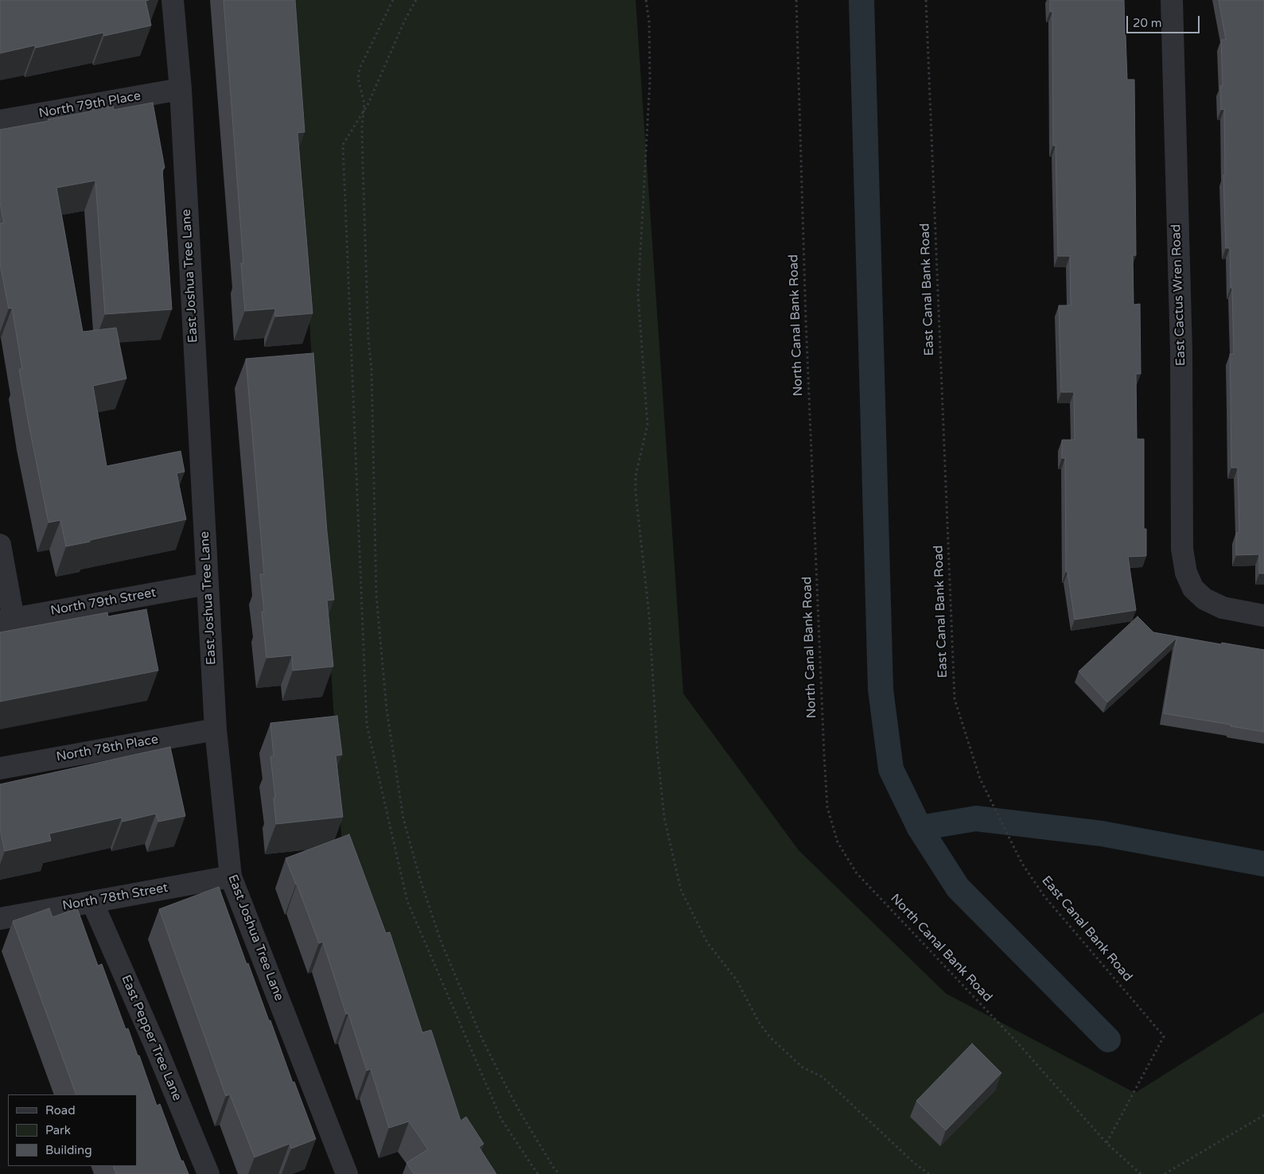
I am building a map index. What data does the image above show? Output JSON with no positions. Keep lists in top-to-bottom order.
{
  "streets": {
    "street": [
      "North 79th Place",
      "East Joshua Tree Lane",
      "East Cactus Wren Road",
      "North 79th Street",
      "North 78th Place",
      "North 78th Street",
      "East Pepper Tree Lane"
    ],
    "path": ["East Canal Bank Road", "North Canal Bank Road"]
  },
  "crossings": [
    ["North 79th Place", "East Joshua Tree Lane"],
    ["East Joshua Tree Lane", "North 79th Street"],
    ["East Joshua Tree Lane", "North 78th Place"],
    ["East Joshua Tree Lane", "North 78th Street"],
    ["East Canal Bank Road", "North Canal Bank Road"],
    ["North 78th Street", "East Pepper Tree Lane"]
  ],
  "legend": ["Road", "Park", "Building"],
  "scale_bar": "20 m"
}
